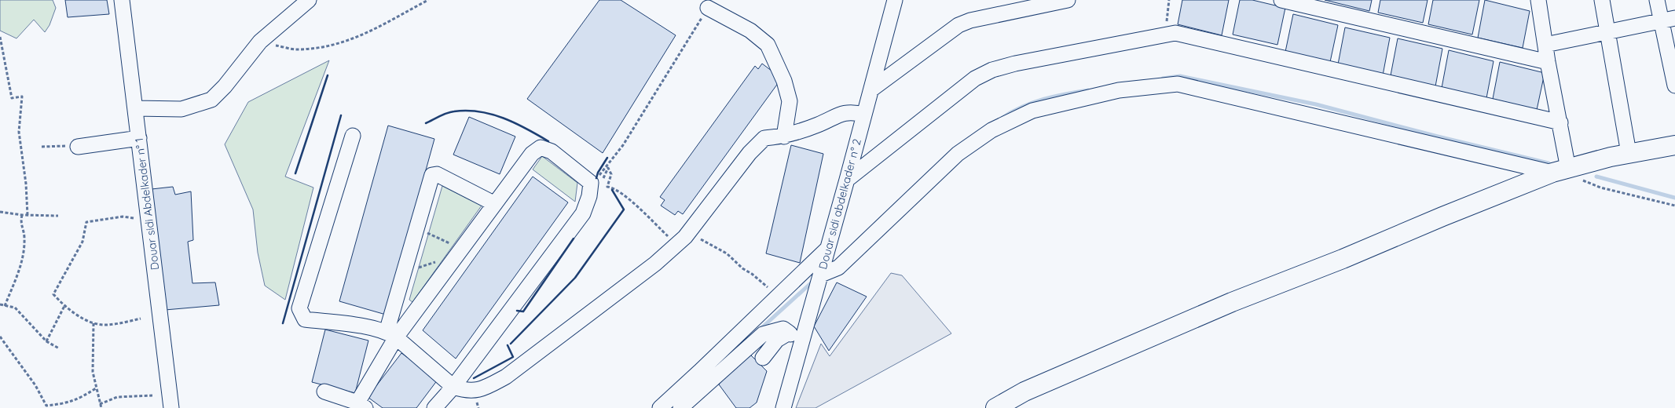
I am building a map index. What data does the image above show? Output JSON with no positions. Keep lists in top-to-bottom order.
{
  "streets": {
    "street": ["Douar sidi Abdelkader n° 1", "Douar sidi abdelkader n° 2"]
  }
}
